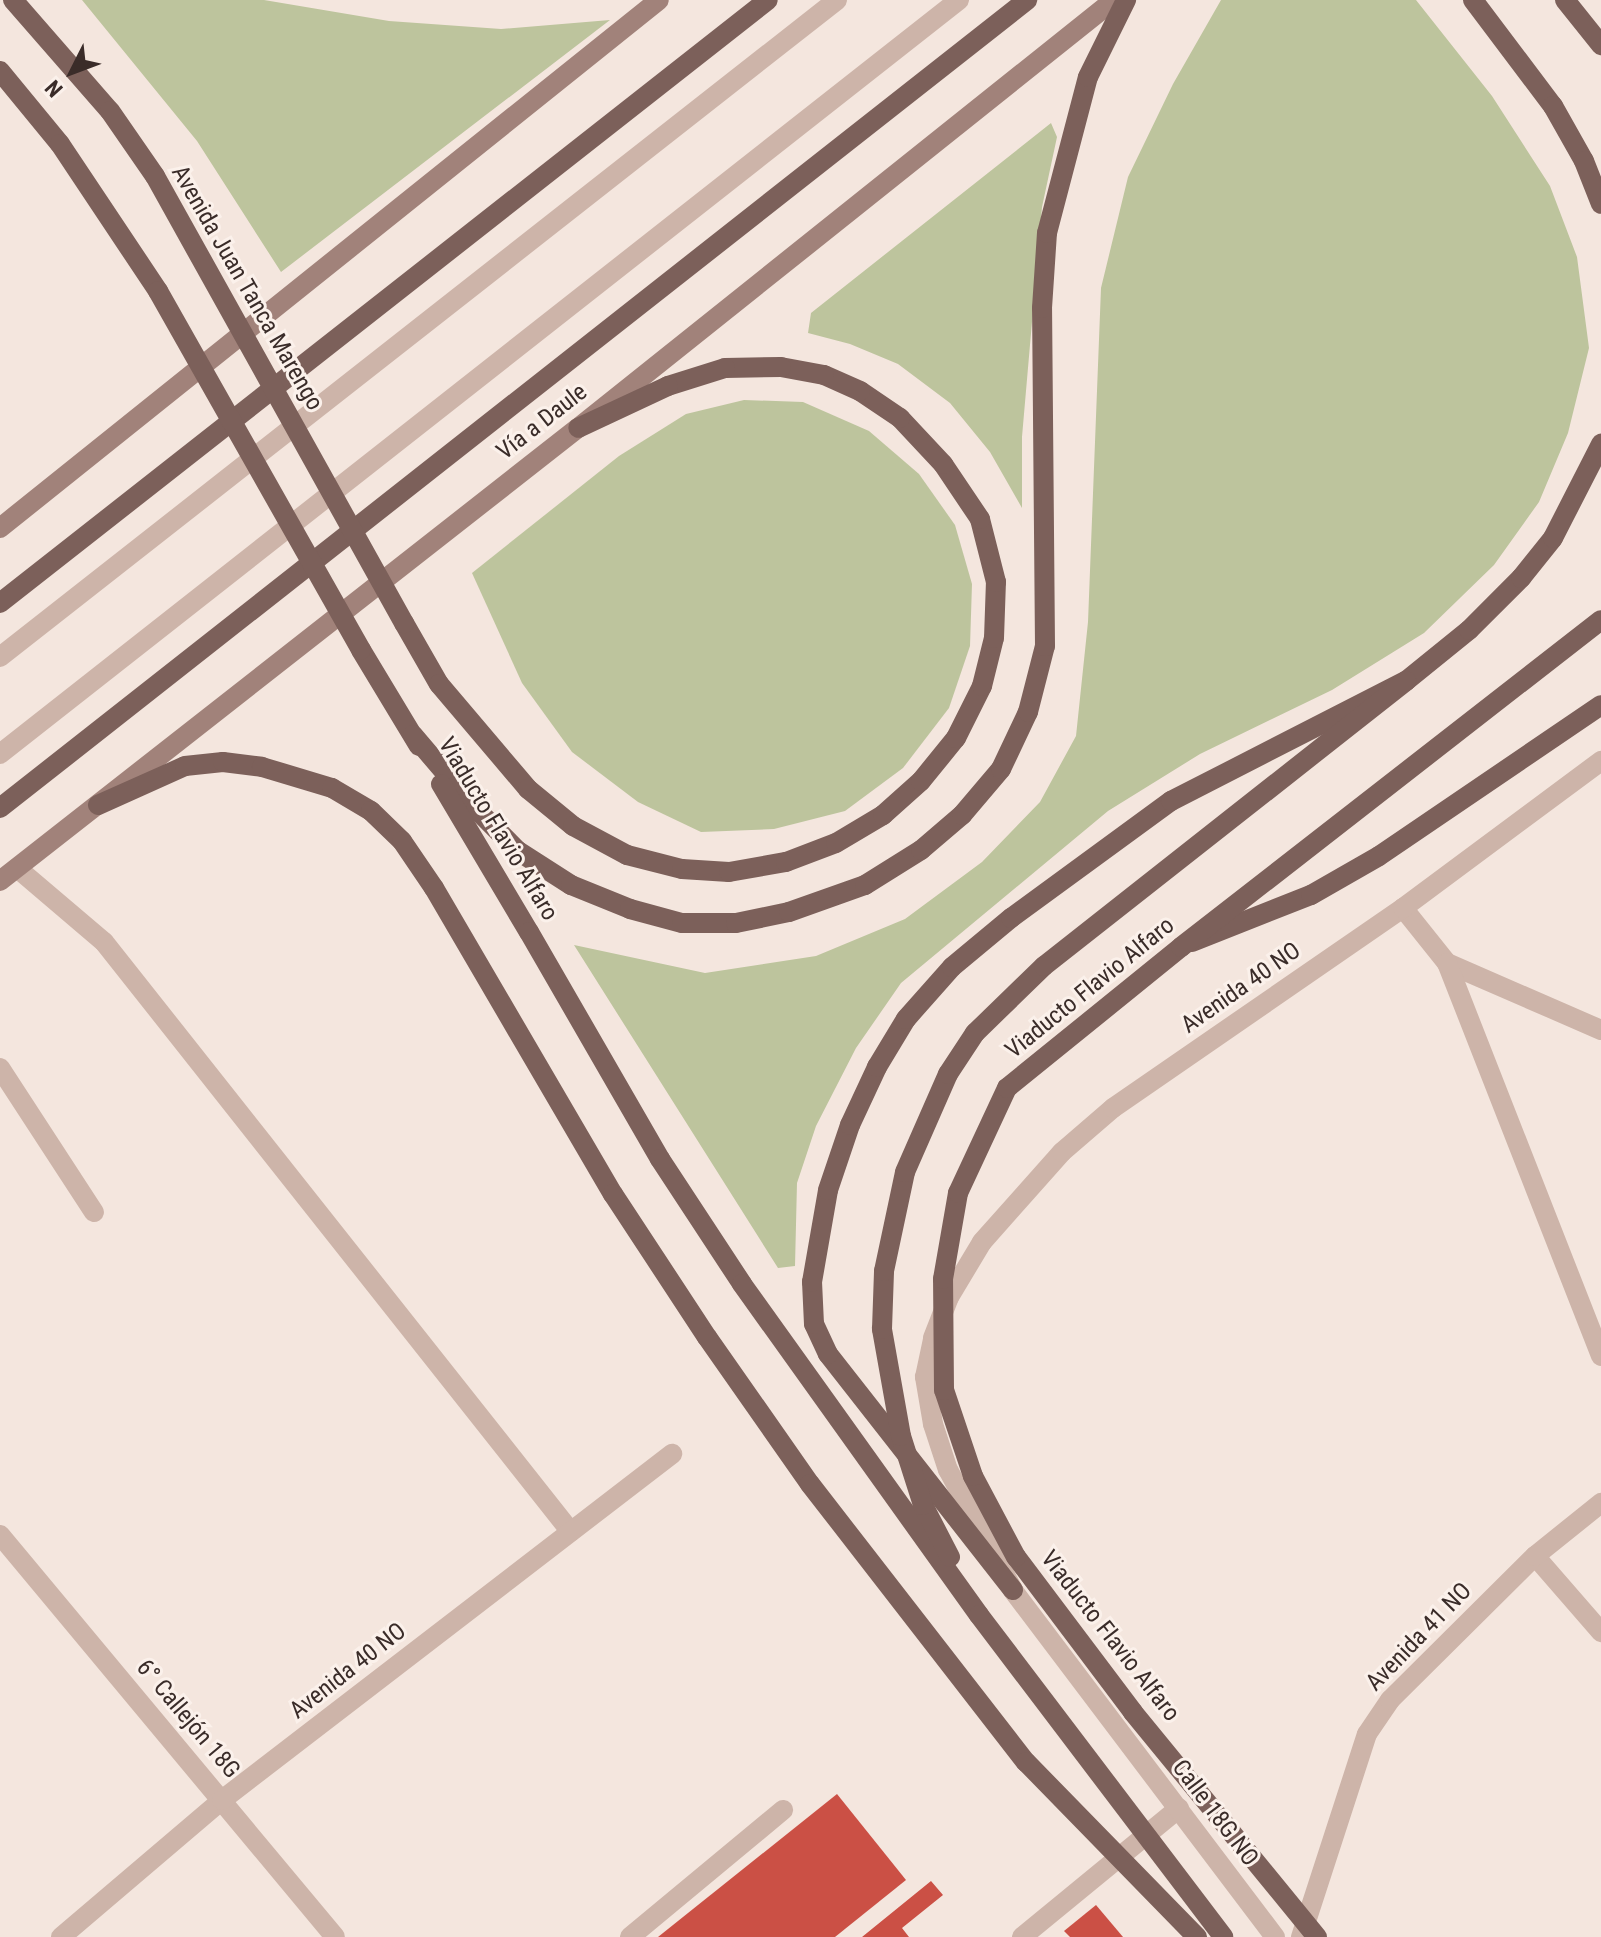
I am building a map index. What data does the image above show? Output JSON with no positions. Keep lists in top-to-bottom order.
{
  "streets": {
    "main road": ["Avenida Juan Tanca Marengo", "Vía a Daule", "Viaducto Flavio Alfaro"],
    "street": [
      "Avenida 40 NO",
      "Avenida 41 NO",
      "6° Callejón 18G",
      "Calle 18G NO"
    ]
  },
  "crossings": [
    ["Avenida Juan Tanca Marengo", "Vía a Daule"],
    ["Avenida 40 NO", "6° Callejón 18G"],
    ["Avenida 40 NO", "Calle 18G NO"]
  ],
  "north": "bottom left"
}
